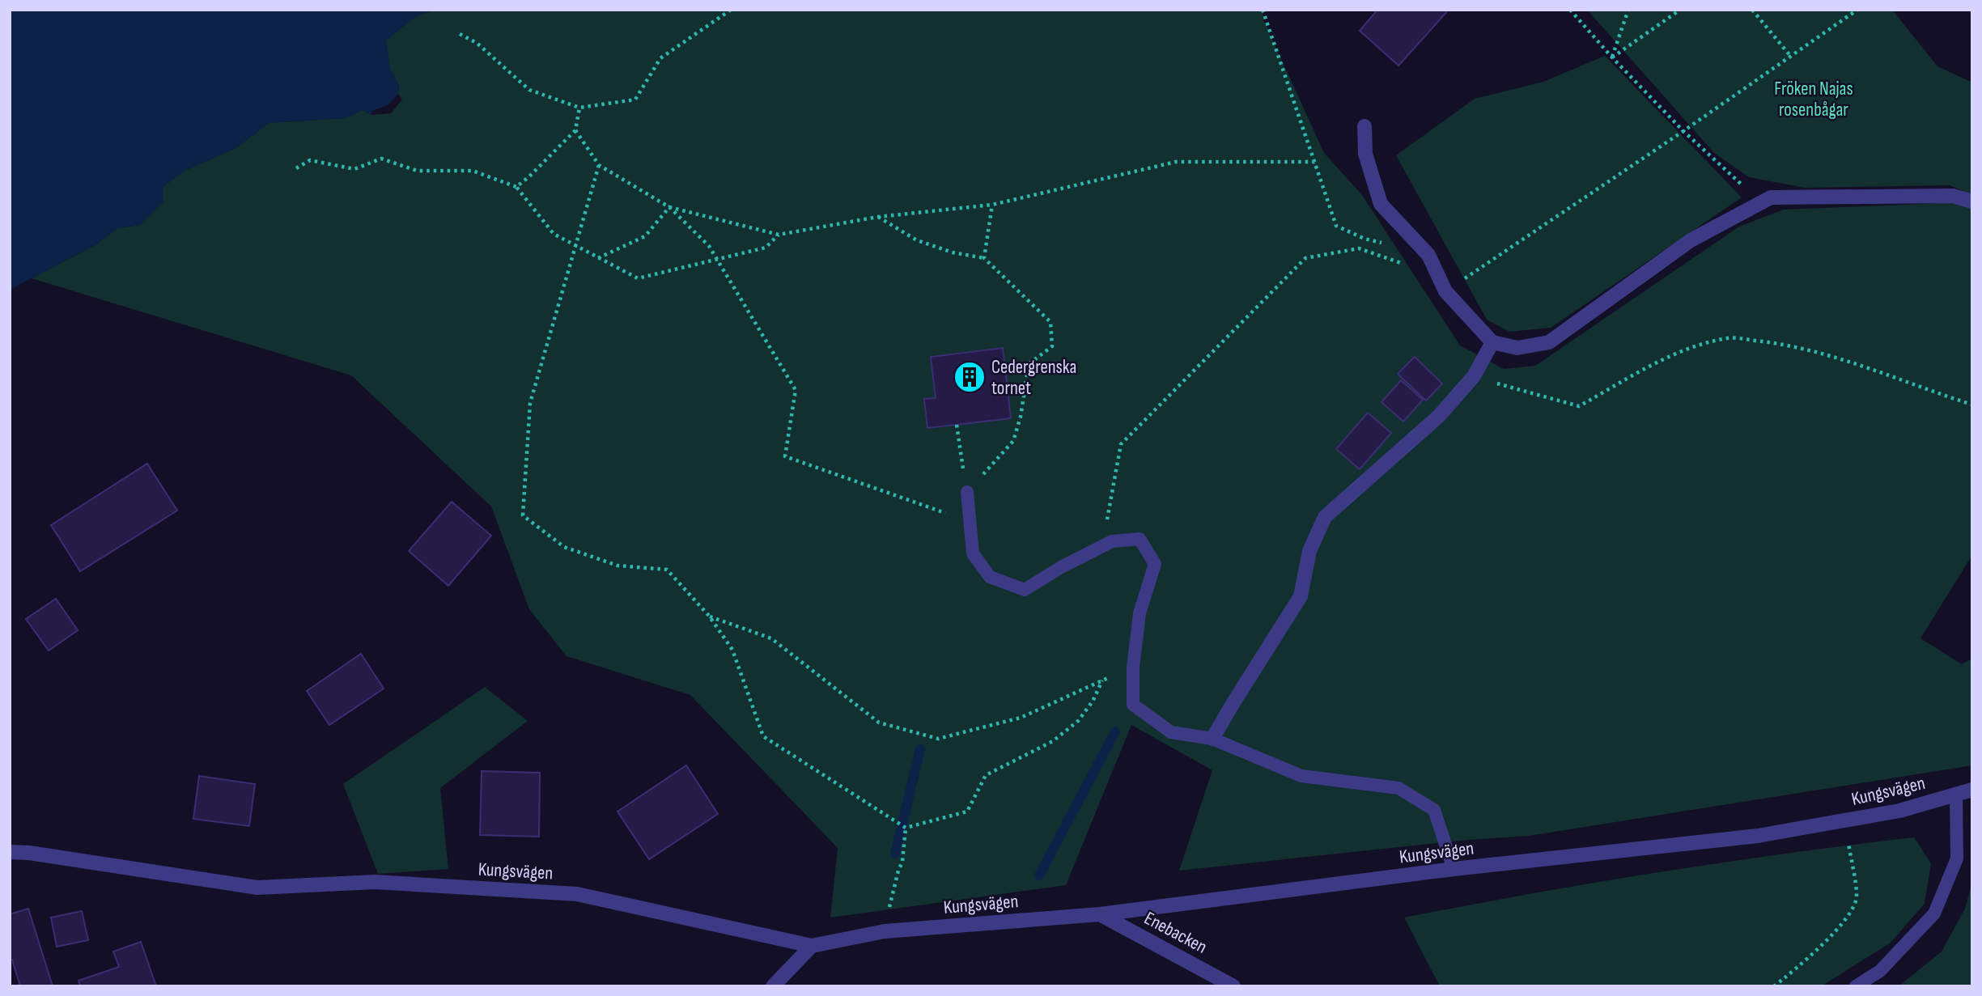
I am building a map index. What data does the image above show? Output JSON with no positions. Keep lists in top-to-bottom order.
{
  "streets": {
    "street": ["Kungsvägen", "Enebacken"]
  },
  "crossings": [
    ["Kungsvägen", "Enebacken"]
  ],
  "parks": ["Fröken Najas rosenbågar"],
  "places": {
    "building": ["Cedergrenska tornet"]
  }
}
